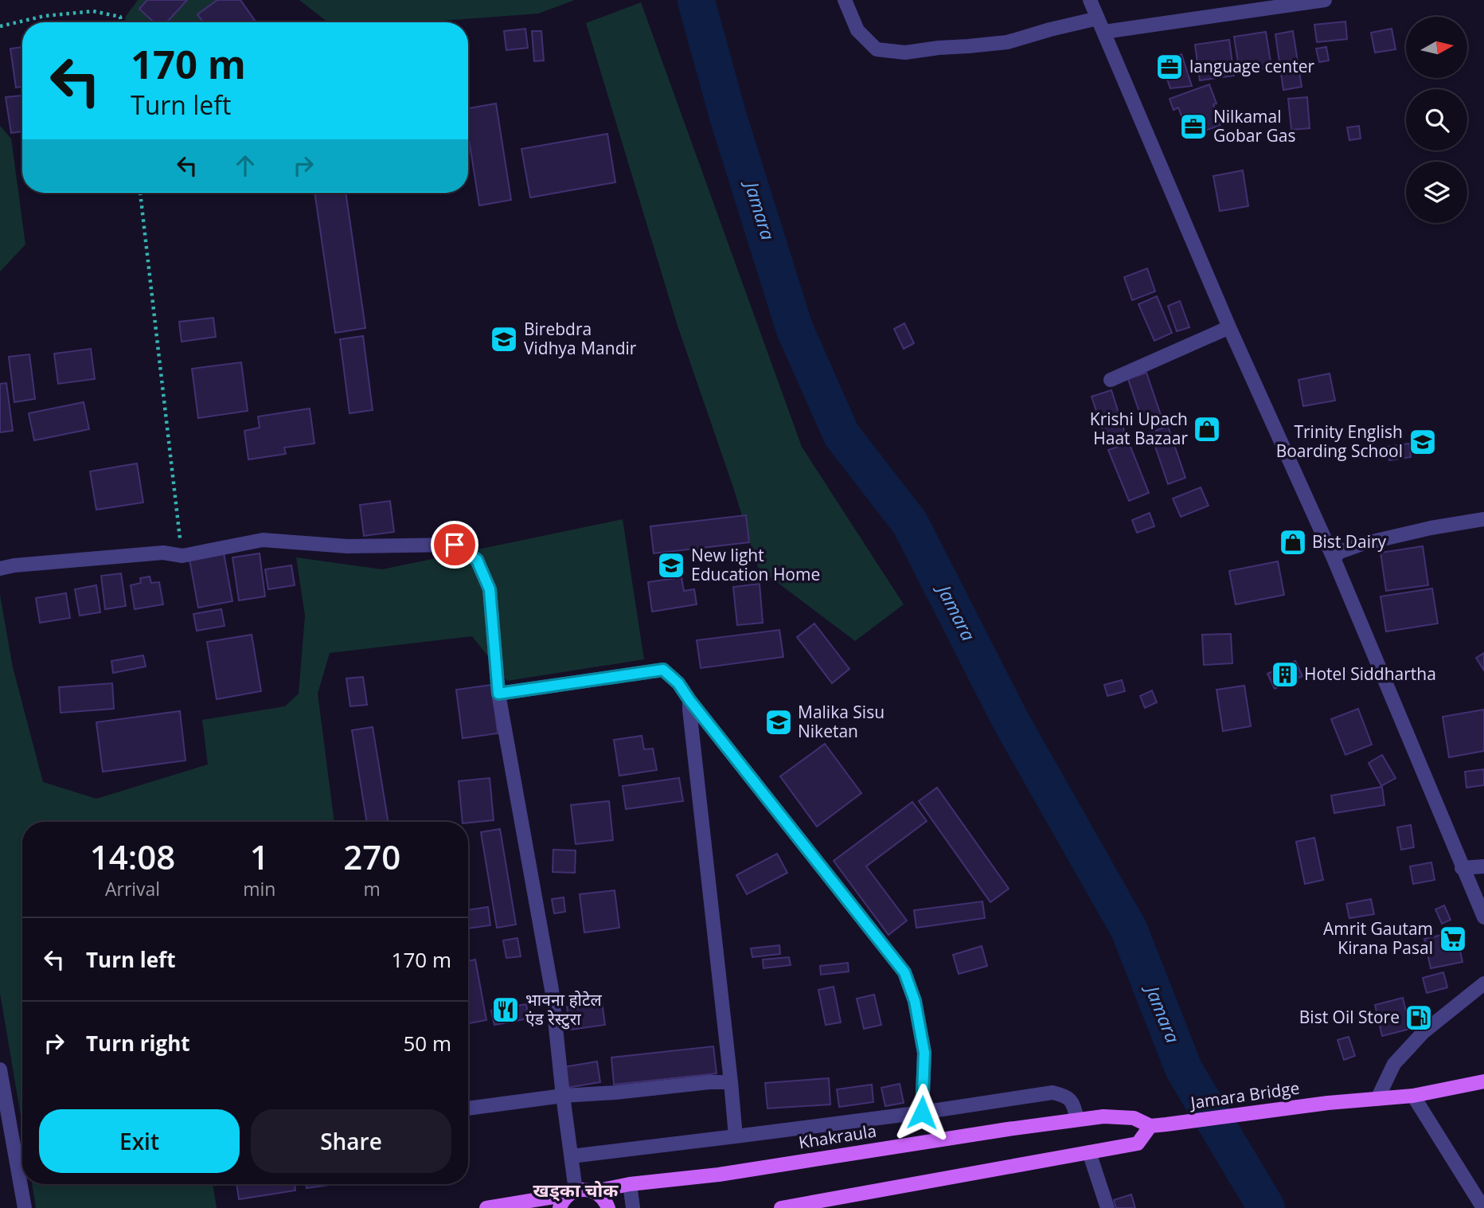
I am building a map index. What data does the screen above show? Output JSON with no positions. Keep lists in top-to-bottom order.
{
  "streets": {
    "main road": ["Jamara Bridge", "Khakraula"]
  },
  "crossings": [
    ["Jamara Bridge", "Khakraula"]
  ],
  "districts": ["खड्का चोक"],
  "water": ["Jamara"],
  "places": {
    "office": ["language center", "Nilkamal Gobar Gas"],
    "school or university": [
      "Birebdra Vidhya Mandir",
      "Trinity English Boarding School",
      "New light Education Home",
      "Malika Sisu Niketan"
    ],
    "shop": ["Krishi Upach Haat Bazaar", "Bist Dairy"],
    "building": ["Hotel Siddhartha"],
    "supermarket": ["Amrit Gautam Kirana Pasal"],
    "restaurant": ["भावना होटेल एंड रेस्टुरा"],
    "fuel station": ["Bist Oil Store"]
  },
  "north": "right",
  "page": {
    "turn": ["170 m", "Turn left"],
    "eta": [
      "14:08",
      "Arrival",
      "1",
      "min",
      "270",
      "m"
    ],
    "list": [
      {
        "name": "Turn left",
        "value": "170 m"
      },
      {
        "name": "Turn right",
        "value": "50 m"
      }
    ],
    "buttons": ["Exit", "Share"]
  }
}
